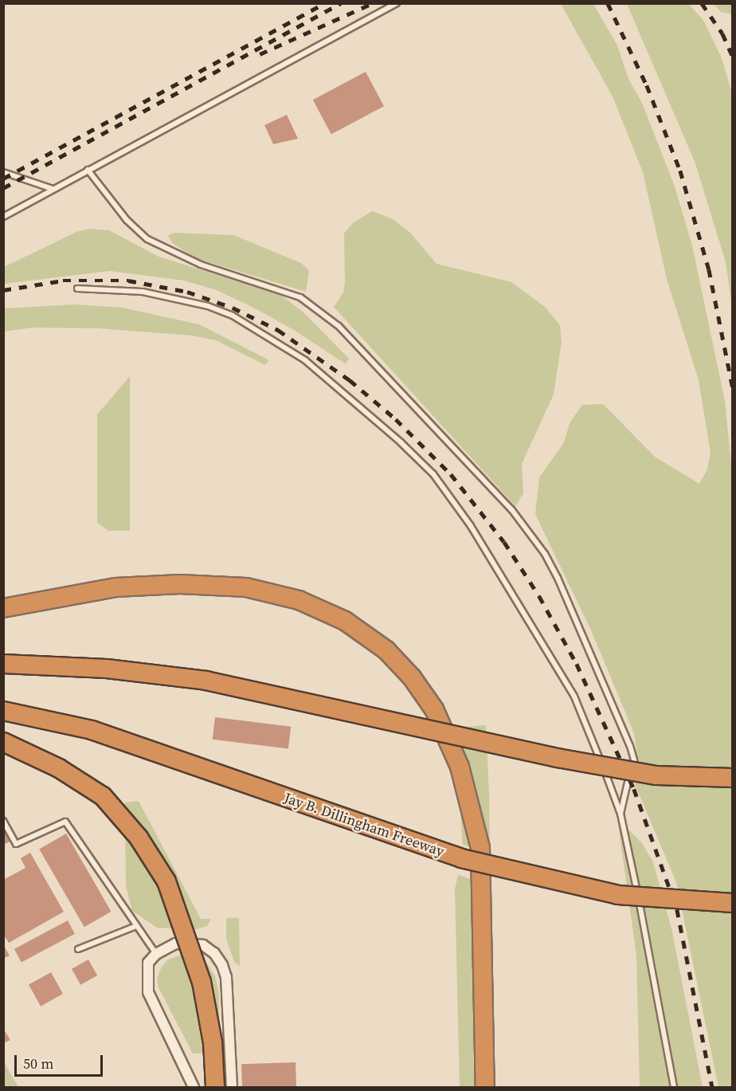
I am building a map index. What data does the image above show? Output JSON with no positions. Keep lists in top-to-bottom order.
{
  "streets": {
    "highway": ["Jay B. Dillingham Freeway"]
  },
  "scale_bar": "50 m"
}
